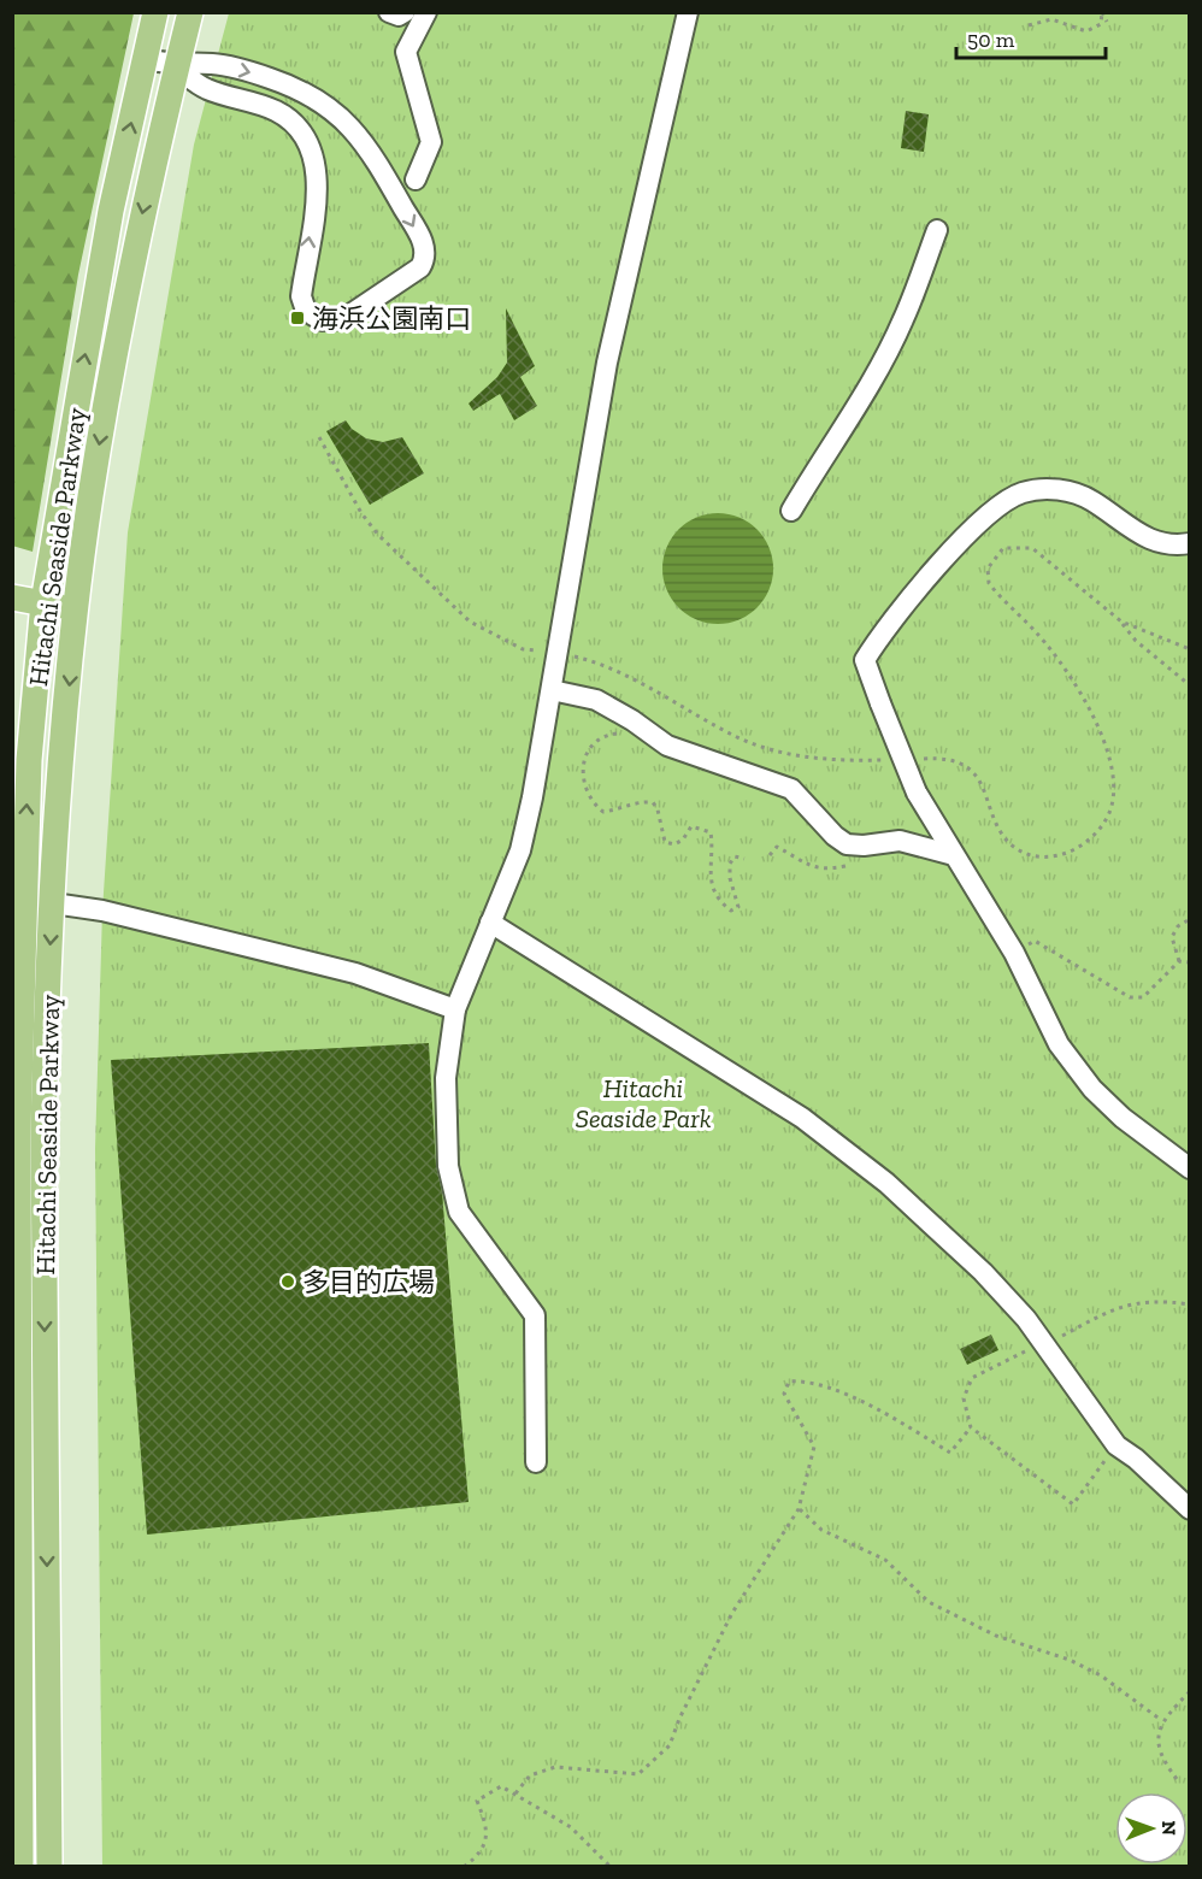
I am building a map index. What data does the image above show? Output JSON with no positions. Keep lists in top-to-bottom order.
{
  "streets": {
    "main road": ["Hitachi Seaside Parkway"]
  },
  "parks": ["Hitachi Seaside Park"],
  "places": {
    "transit": ["海浜公園南口"],
    "other": ["多目的広場"]
  },
  "scale_bar": "50 m",
  "north": "right"
}
